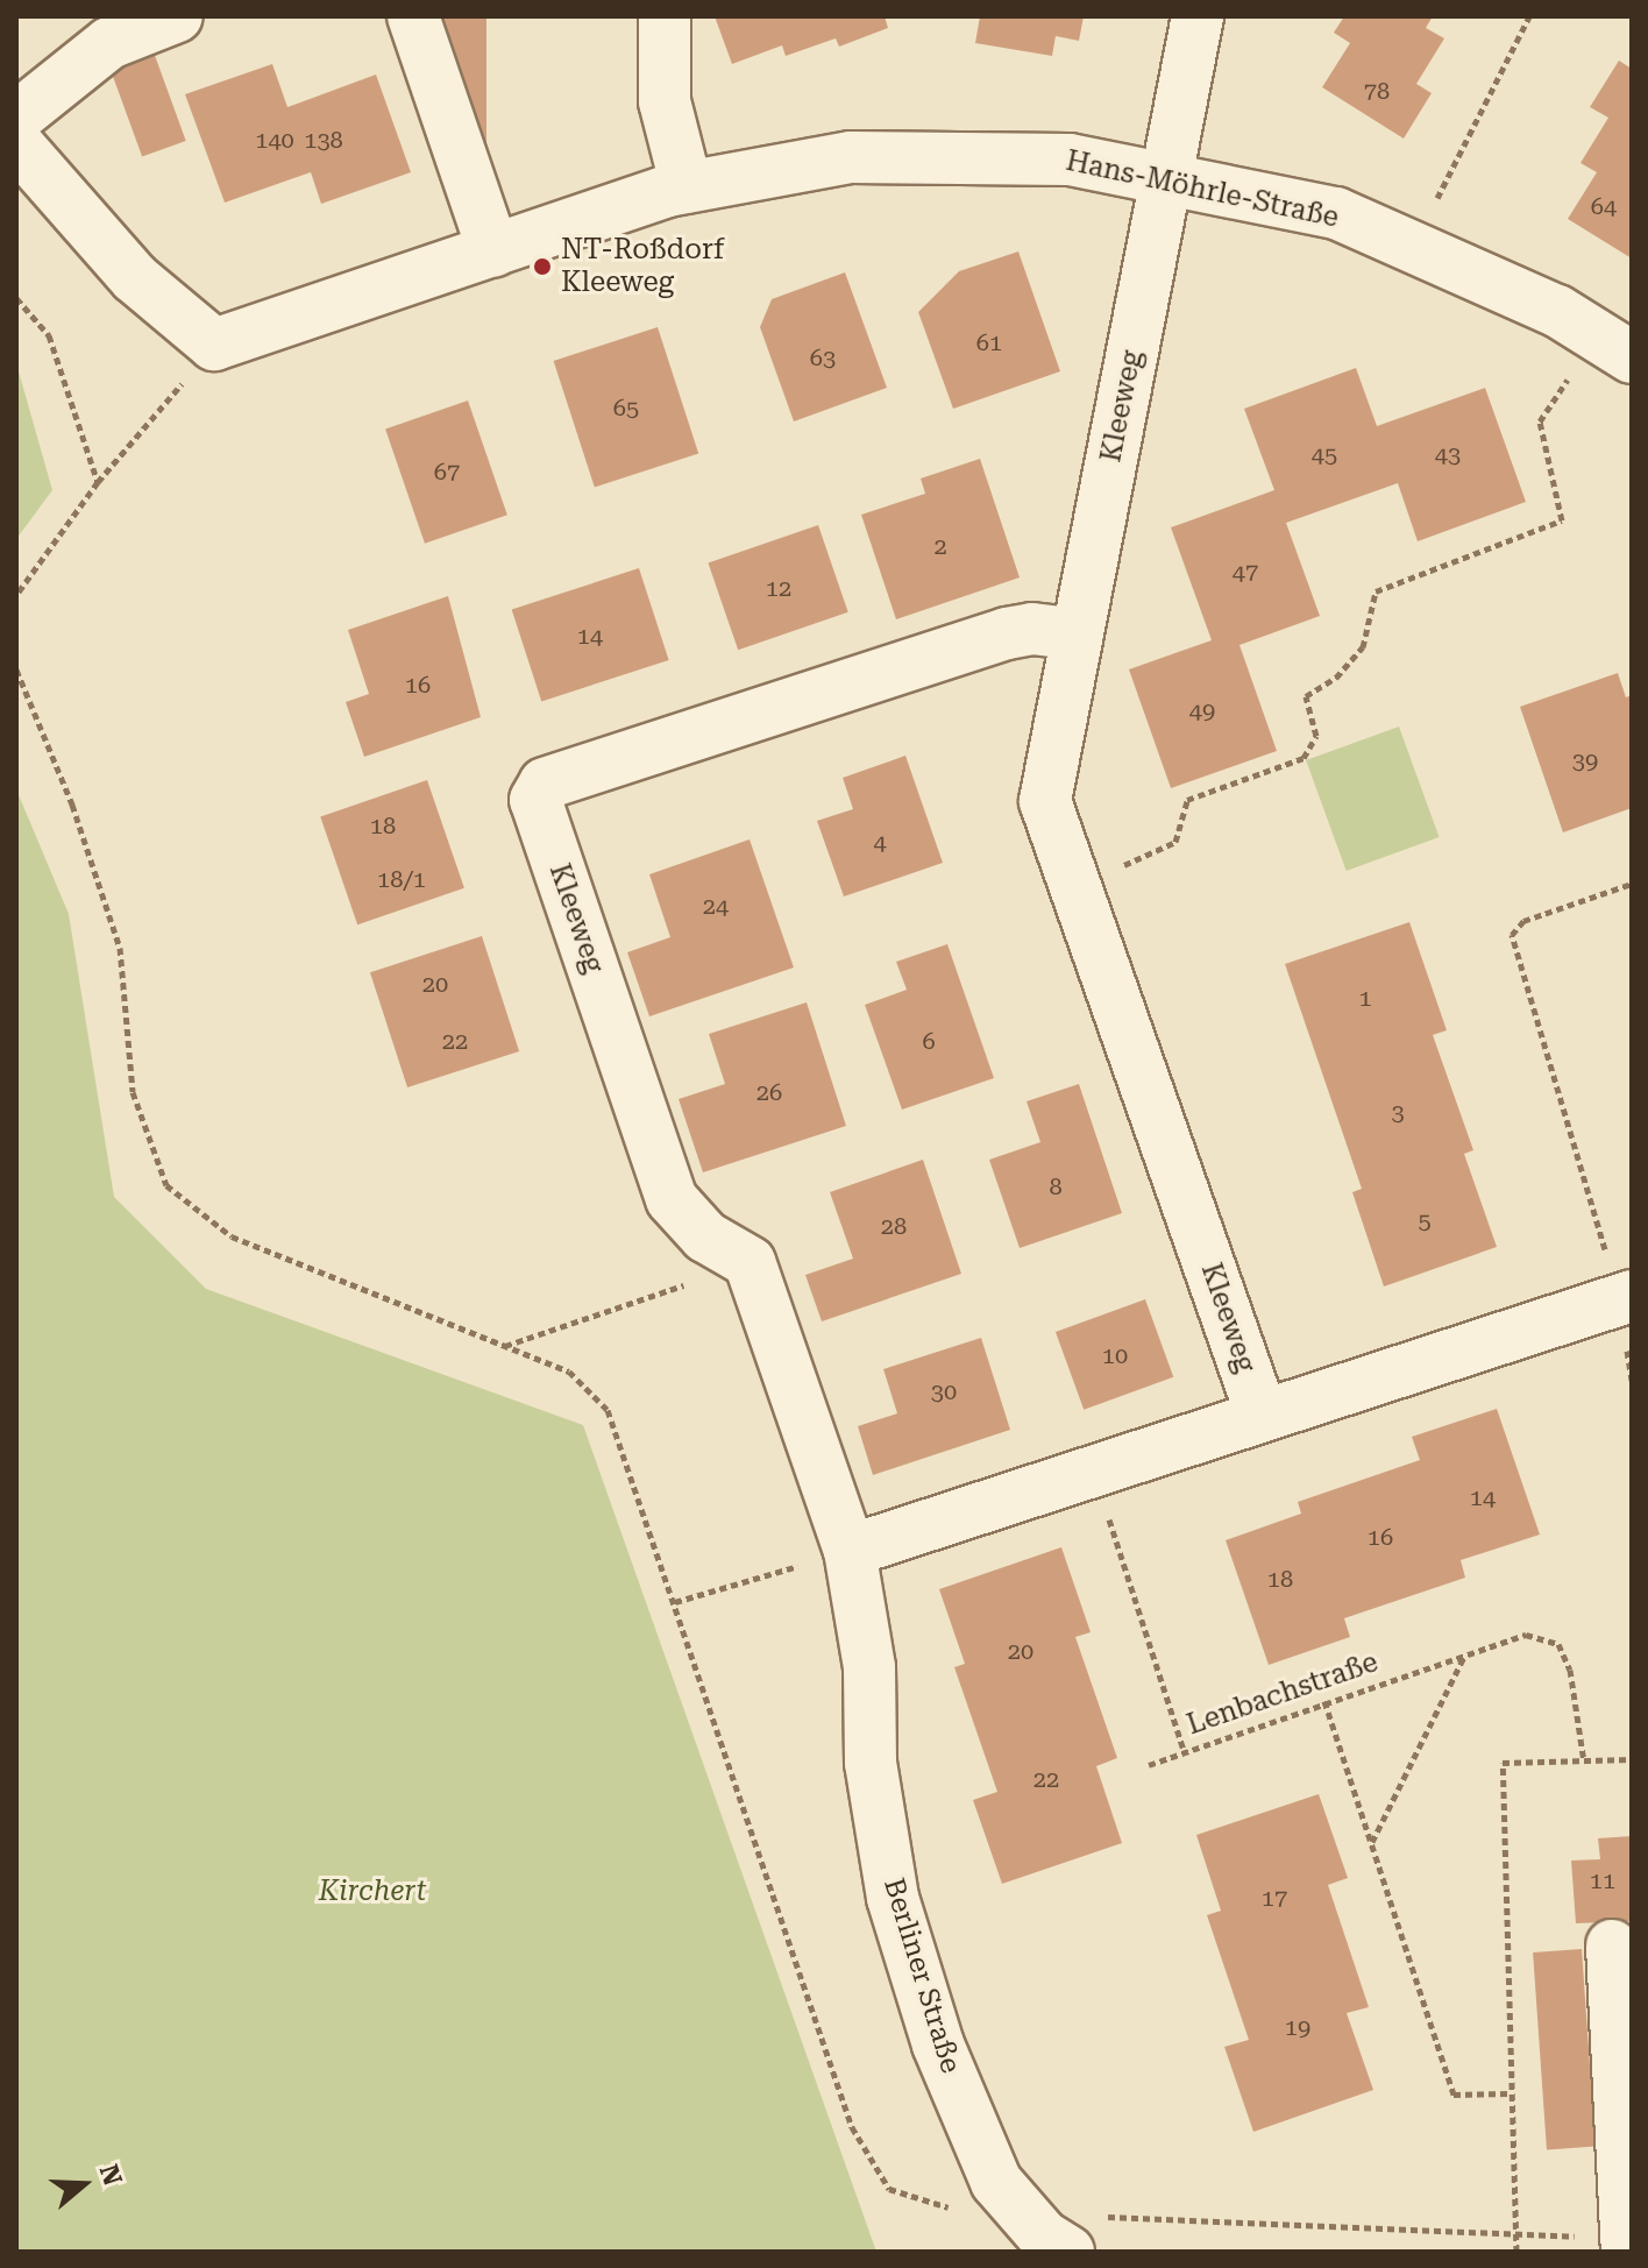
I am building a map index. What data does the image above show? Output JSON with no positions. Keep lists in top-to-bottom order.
{
  "streets": {
    "street": ["Hans-Möhrle-Straße", "Kleeweg", "Berliner Straße"],
    "path": ["Lenbachstraße"]
  },
  "crossings": [
    ["Hans-Möhrle-Straße", "Kleeweg"]
  ],
  "parks": ["Kirchert"],
  "places": ["NT-Roßdorf Kleeweg"],
  "house_numbers": [
    "78",
    "140",
    "138",
    "64",
    "61",
    "63",
    "65",
    "45",
    "43",
    "67",
    "2",
    "47",
    "12",
    "14",
    "16",
    "49",
    "39",
    "18",
    "4",
    "18/1",
    "24",
    "20",
    "1",
    "22",
    "6",
    "26",
    "3",
    "8",
    "5",
    "28",
    "10",
    "30",
    "14",
    "16",
    "18",
    "20",
    "22",
    "11",
    "17",
    "19"
  ],
  "north": "right"
}
